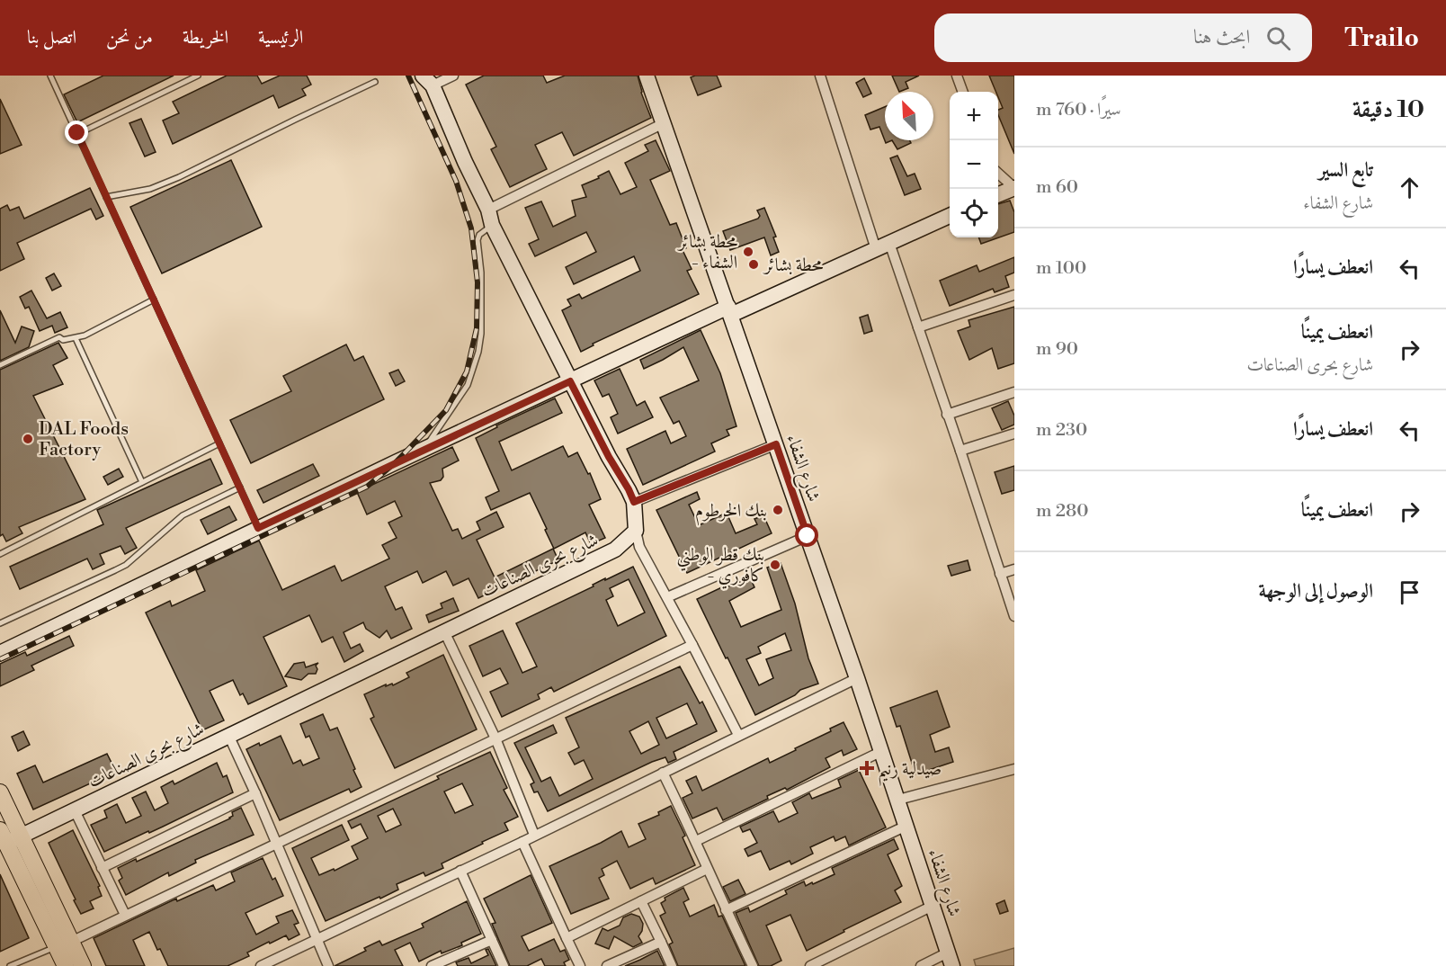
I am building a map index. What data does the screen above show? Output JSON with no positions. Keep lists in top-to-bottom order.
{
  "streets": {
    "street": ["شارع الشفاء", "شارع بحرى الصناعات"]
  },
  "places": {
    "other": [
      "محطة بشائر - الشفاء",
      "محطة بشائر",
      "DAL Foods Factory",
      "بنك الخرطوم",
      "بنك قطر الوطني - كافوري"
    ],
    "health": ["صيدلية رنيم"]
  },
  "north": "top left",
  "page": {
    "header": "Trailo",
    "search": "ابحث هنا",
    "nav": [
      "الرئيسية",
      "الخريطة",
      "من نحن",
      "اتصل بنا"
    ],
    "heading": ["10 دقيقة", "سيرًا · 760 m"],
    "map_buttons": ["+", "−"],
    "list": [
      ["تابع السير", "شارع الشفاء", "60 m"],
      ["انعطف يسارًا", "100 m"],
      ["انعطف يمينًا", "شارع بحرى الصناعات", "90 m"],
      ["انعطف يسارًا", "230 m"],
      ["انعطف يمينًا", "280 m"],
      "الوصول إلى الوجهة"
    ]
  }
}
